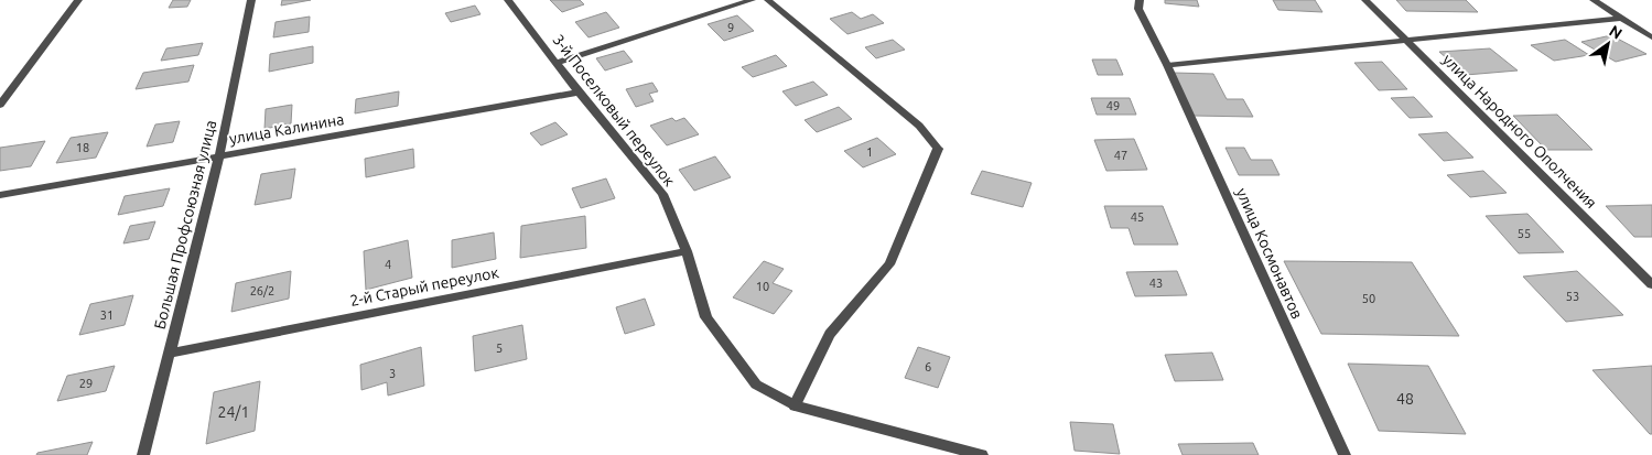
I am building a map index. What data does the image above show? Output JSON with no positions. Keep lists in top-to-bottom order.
{
  "streets": {
    "street": [
      "3-й Поселковый переулок",
      "улица Калинина",
      "улица Народного Ополчения",
      "Большая Профсоюзная улица",
      "улица Космонавтов",
      "2-й Старый переулок"
    ]
  },
  "crossings": [
    ["3-й Поселковый переулок", "улица Калинина"],
    ["3-й Поселковый переулок", "2-й Старый переулок"],
    ["улица Калинина", "Большая Профсоюзная улица"],
    ["Большая Профсоюзная улица", "2-й Старый переулок"]
  ],
  "house_numbers": [
    "9",
    "49",
    "18",
    "1",
    "47",
    "45",
    "55",
    "4",
    "43",
    "10",
    "26/2",
    "53",
    "50",
    "31",
    "5",
    "6",
    "3",
    "29",
    "48",
    "24/1"
  ],
  "north": "top right"
}
